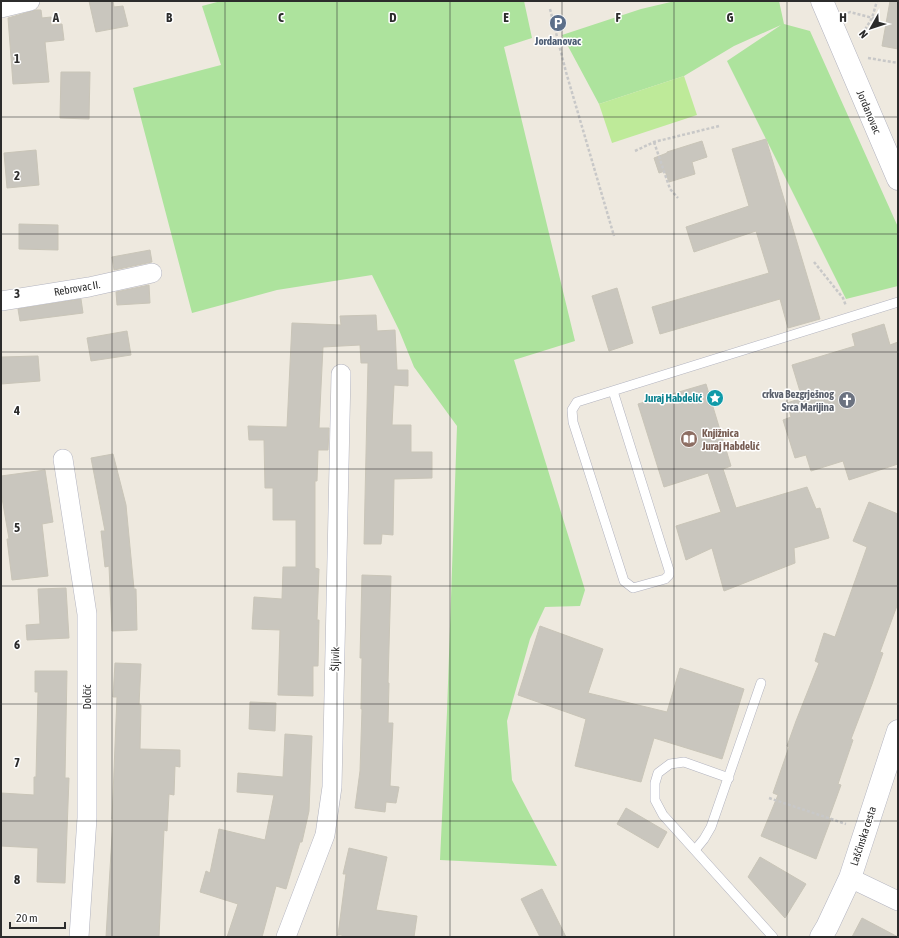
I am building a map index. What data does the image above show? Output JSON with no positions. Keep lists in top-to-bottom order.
{
  "streets": {
    "main road": ["Jordanovac", "Laščinska cesta"],
    "street": ["Rebrovac II.", "Šljivik", "Dolčić"]
  },
  "places": {
    "parking": ["Jordanovac"],
    "place": ["Juraj Habdelić"],
    "church": ["crkva Bezgrješnog Srca Marijina"],
    "library": ["Knjižnica Juraj Habdelić"]
  },
  "scale_bar": "20 m",
  "north": "bottom left",
  "grid": {
    "columns": [
      "A",
      "B",
      "C",
      "D",
      "E",
      "F",
      "G",
      "H"
    ],
    "rows": [
      "1",
      "2",
      "3",
      "4",
      "5",
      "6",
      "7",
      "8"
    ]
  }
}
